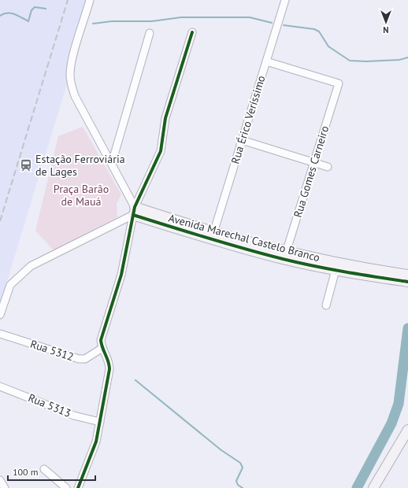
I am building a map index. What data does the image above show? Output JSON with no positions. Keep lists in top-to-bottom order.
{
  "streets": {
    "street": [
      "Rua Érico Veríssimo",
      "Rua Gomes Carneiro",
      "Avenida Marechal Castelo Branco",
      "Rua 5312",
      "Rua 5313"
    ]
  },
  "crossings": [
    ["Rua Érico Veríssimo", "Rua Gomes Carneiro"],
    ["Rua Érico Veríssimo", "Avenida Marechal Castelo Branco"],
    ["Rua Gomes Carneiro", "Avenida Marechal Castelo Branco"]
  ],
  "parks": ["Praça Barão de Mauá"],
  "places": {
    "station": ["Estação Ferroviária de Lages"]
  },
  "scale_bar": "100 m",
  "north": "bottom"
}
